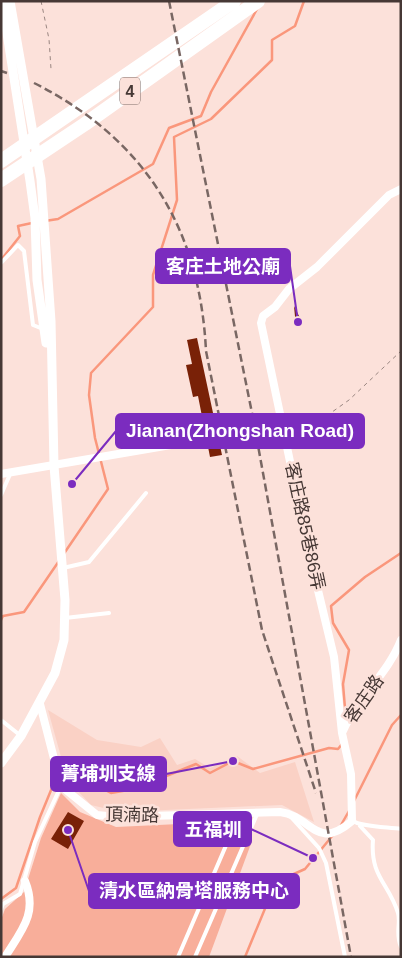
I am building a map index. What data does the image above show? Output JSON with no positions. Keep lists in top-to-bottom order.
{
  "streets": {
    "highway": ["4"],
    "street": ["客庄路85巷86弄", "客庄路", "頂湳路"]
  },
  "crossings": [
    ["客庄路85巷86弄", "客庄路"]
  ],
  "places": [
    "客庄土地公廟",
    "Jianan(Zhongshan Road)",
    "菁埔圳支線",
    "清水區納骨塔服務中心",
    "五福圳"
  ]
}
